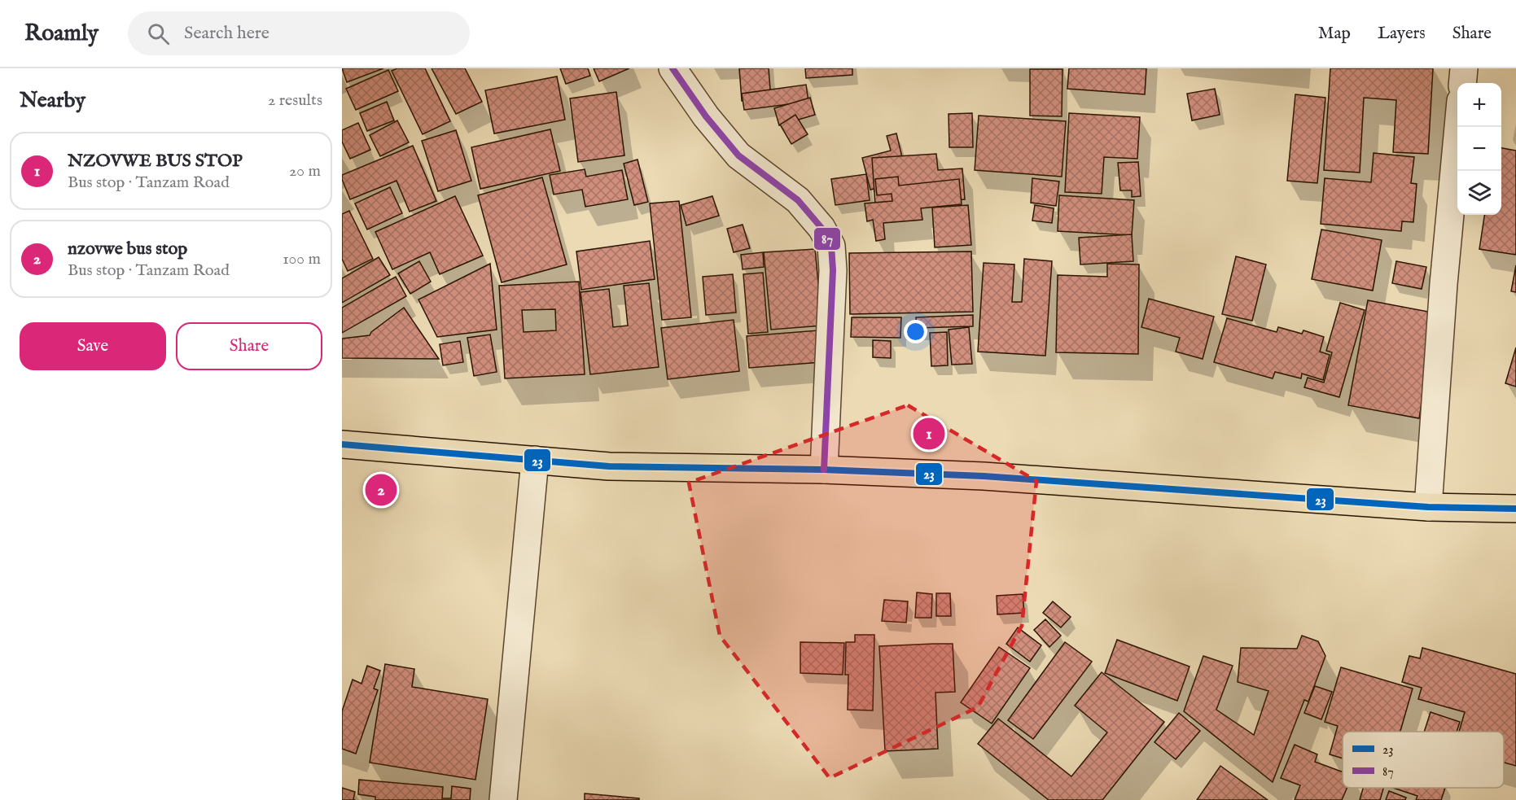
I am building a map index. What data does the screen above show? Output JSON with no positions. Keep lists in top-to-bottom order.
{
  "lines": ["transit line 87", "transit line 23"],
  "legend": ["23", "87"],
  "page": {
    "header": "Roamly",
    "search": "Search here",
    "nav": ["Map", "Layers", "Share"],
    "heading": ["Nearby", "2 results"],
    "map_buttons": ["+", "−"],
    "list": [
      {
        "mark": "1",
        "name": "NZOVWE BUS STOP",
        "note": "Bus stop · Tanzam Road",
        "value": "20 m"
      },
      {
        "mark": "2",
        "name": "nzovwe bus stop",
        "note": "Bus stop · Tanzam Road",
        "value": "100 m"
      }
    ],
    "buttons": ["Save", "Share"],
    "pins": ["1", "2"]
  }
}
